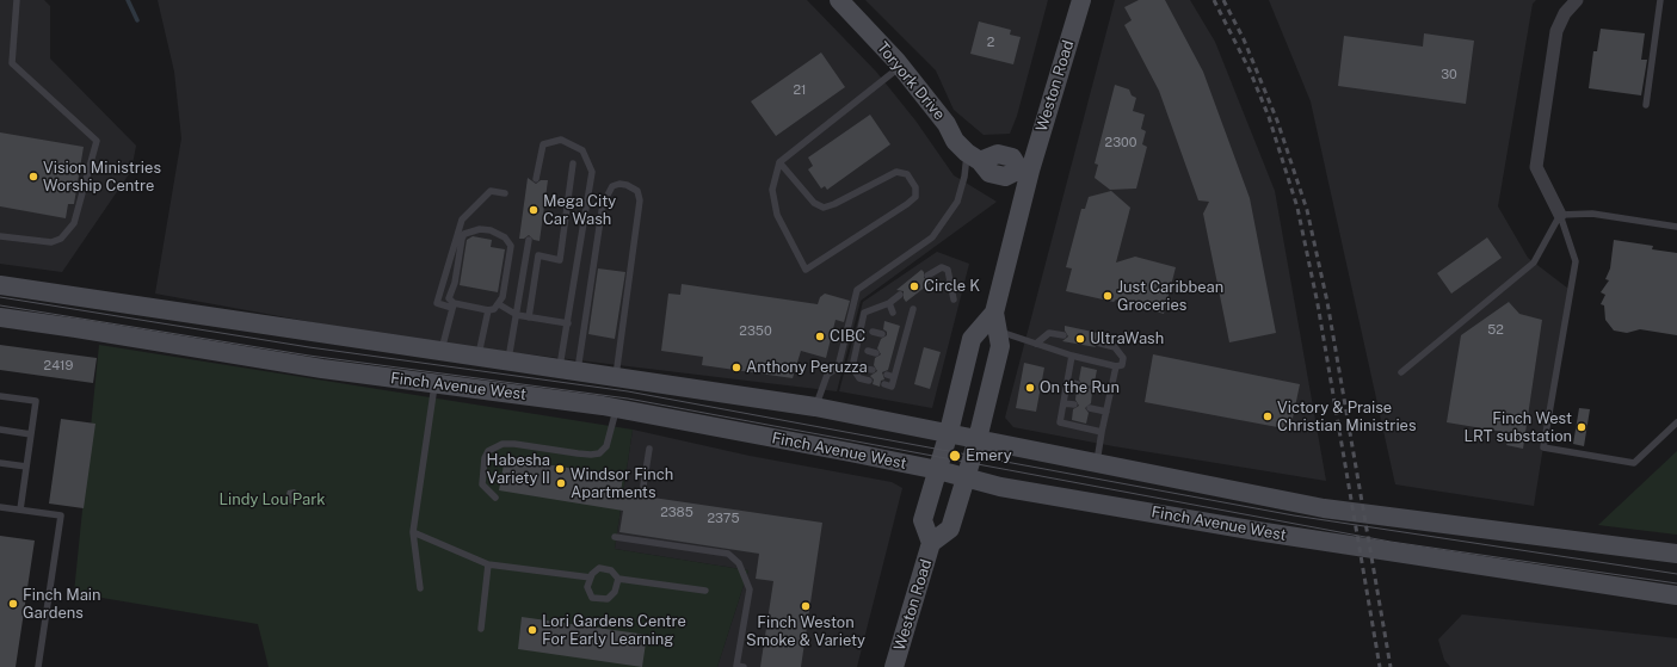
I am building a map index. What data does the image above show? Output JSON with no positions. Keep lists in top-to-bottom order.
{
  "streets": {
    "main road": ["Toryork Drive", "Weston Road", "Finch Avenue West"]
  },
  "crossings": [
    ["Weston Road", "Finch Avenue West"]
  ],
  "parks": ["Lindy Lou Park"],
  "places": [
    "Vision Ministries Worship Centre",
    "Mega City Car Wash",
    "Circle K",
    "Just Caribbean Groceries",
    "CIBC",
    "UltraWash",
    "Anthony Peruzza",
    "On the Run",
    "Victory & Praise Christian Ministries",
    "Finch West LRT substation",
    "Emery",
    "Habesha Variety II",
    "Windsor Finch Apartments",
    "Finch Main Gardens",
    "Finch Weston Smoke & Variety",
    "Lori Gardens Centre For Early Learning"
  ],
  "house_numbers": [
    "2",
    "30",
    "21",
    "2300",
    "52",
    "2350",
    "2419",
    "2385",
    "2375"
  ]
}
